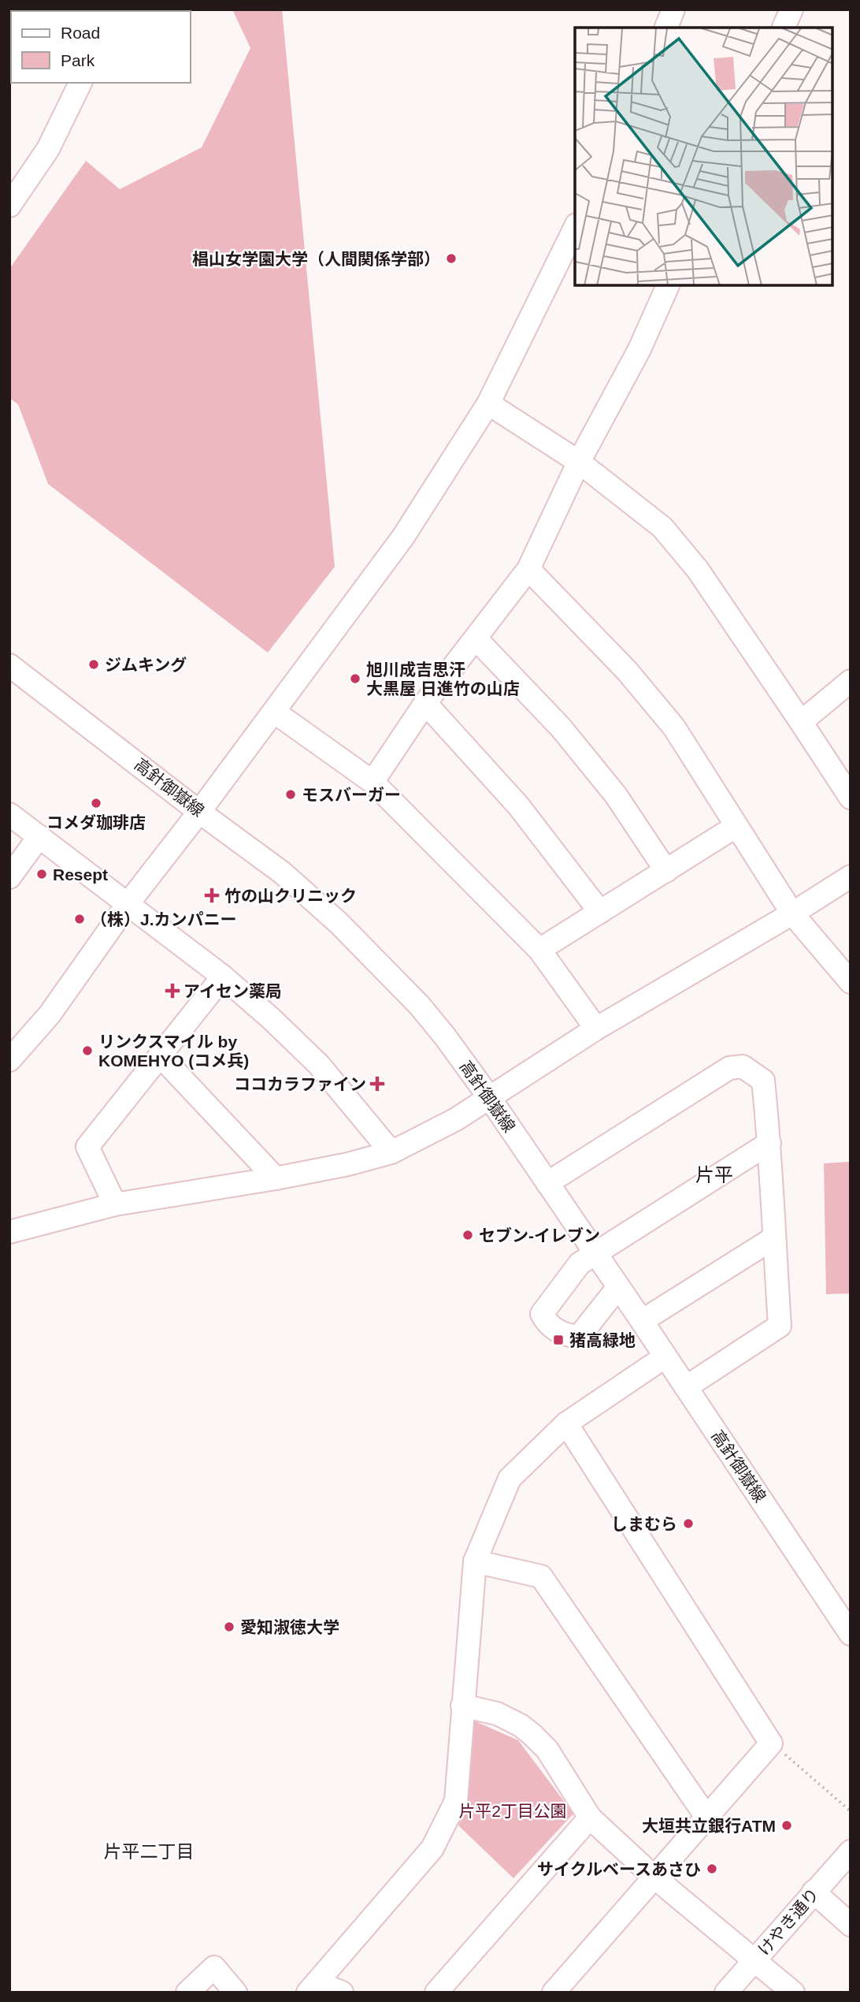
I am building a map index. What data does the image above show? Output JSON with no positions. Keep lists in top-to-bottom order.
{
  "streets": {
    "street": ["高針御嶽線", "けやき通り"]
  },
  "districts": ["片平", "片平二丁目"],
  "parks": ["片平2丁目公園"],
  "places": {
    "other": [
      "椙山女学園大学（人間関係学部）",
      "ジムキング",
      "旭川成吉思汗 大黒屋 日進竹の山店",
      "モスバーガー",
      "コメダ珈琲店",
      "Resept",
      "（株）J.カンパニー",
      "リンクスマイル by KOMEHYO (コメ兵)",
      "セブン-イレブン",
      "しまむら",
      "愛知淑徳大学",
      "大垣共立銀行ATM",
      "サイクルベースあさひ"
    ],
    "health": ["竹の山クリニック", "アイセン薬局", "ココカラファイン"],
    "transit": ["猪高緑地"]
  },
  "legend": ["Road", "Park"]
}
